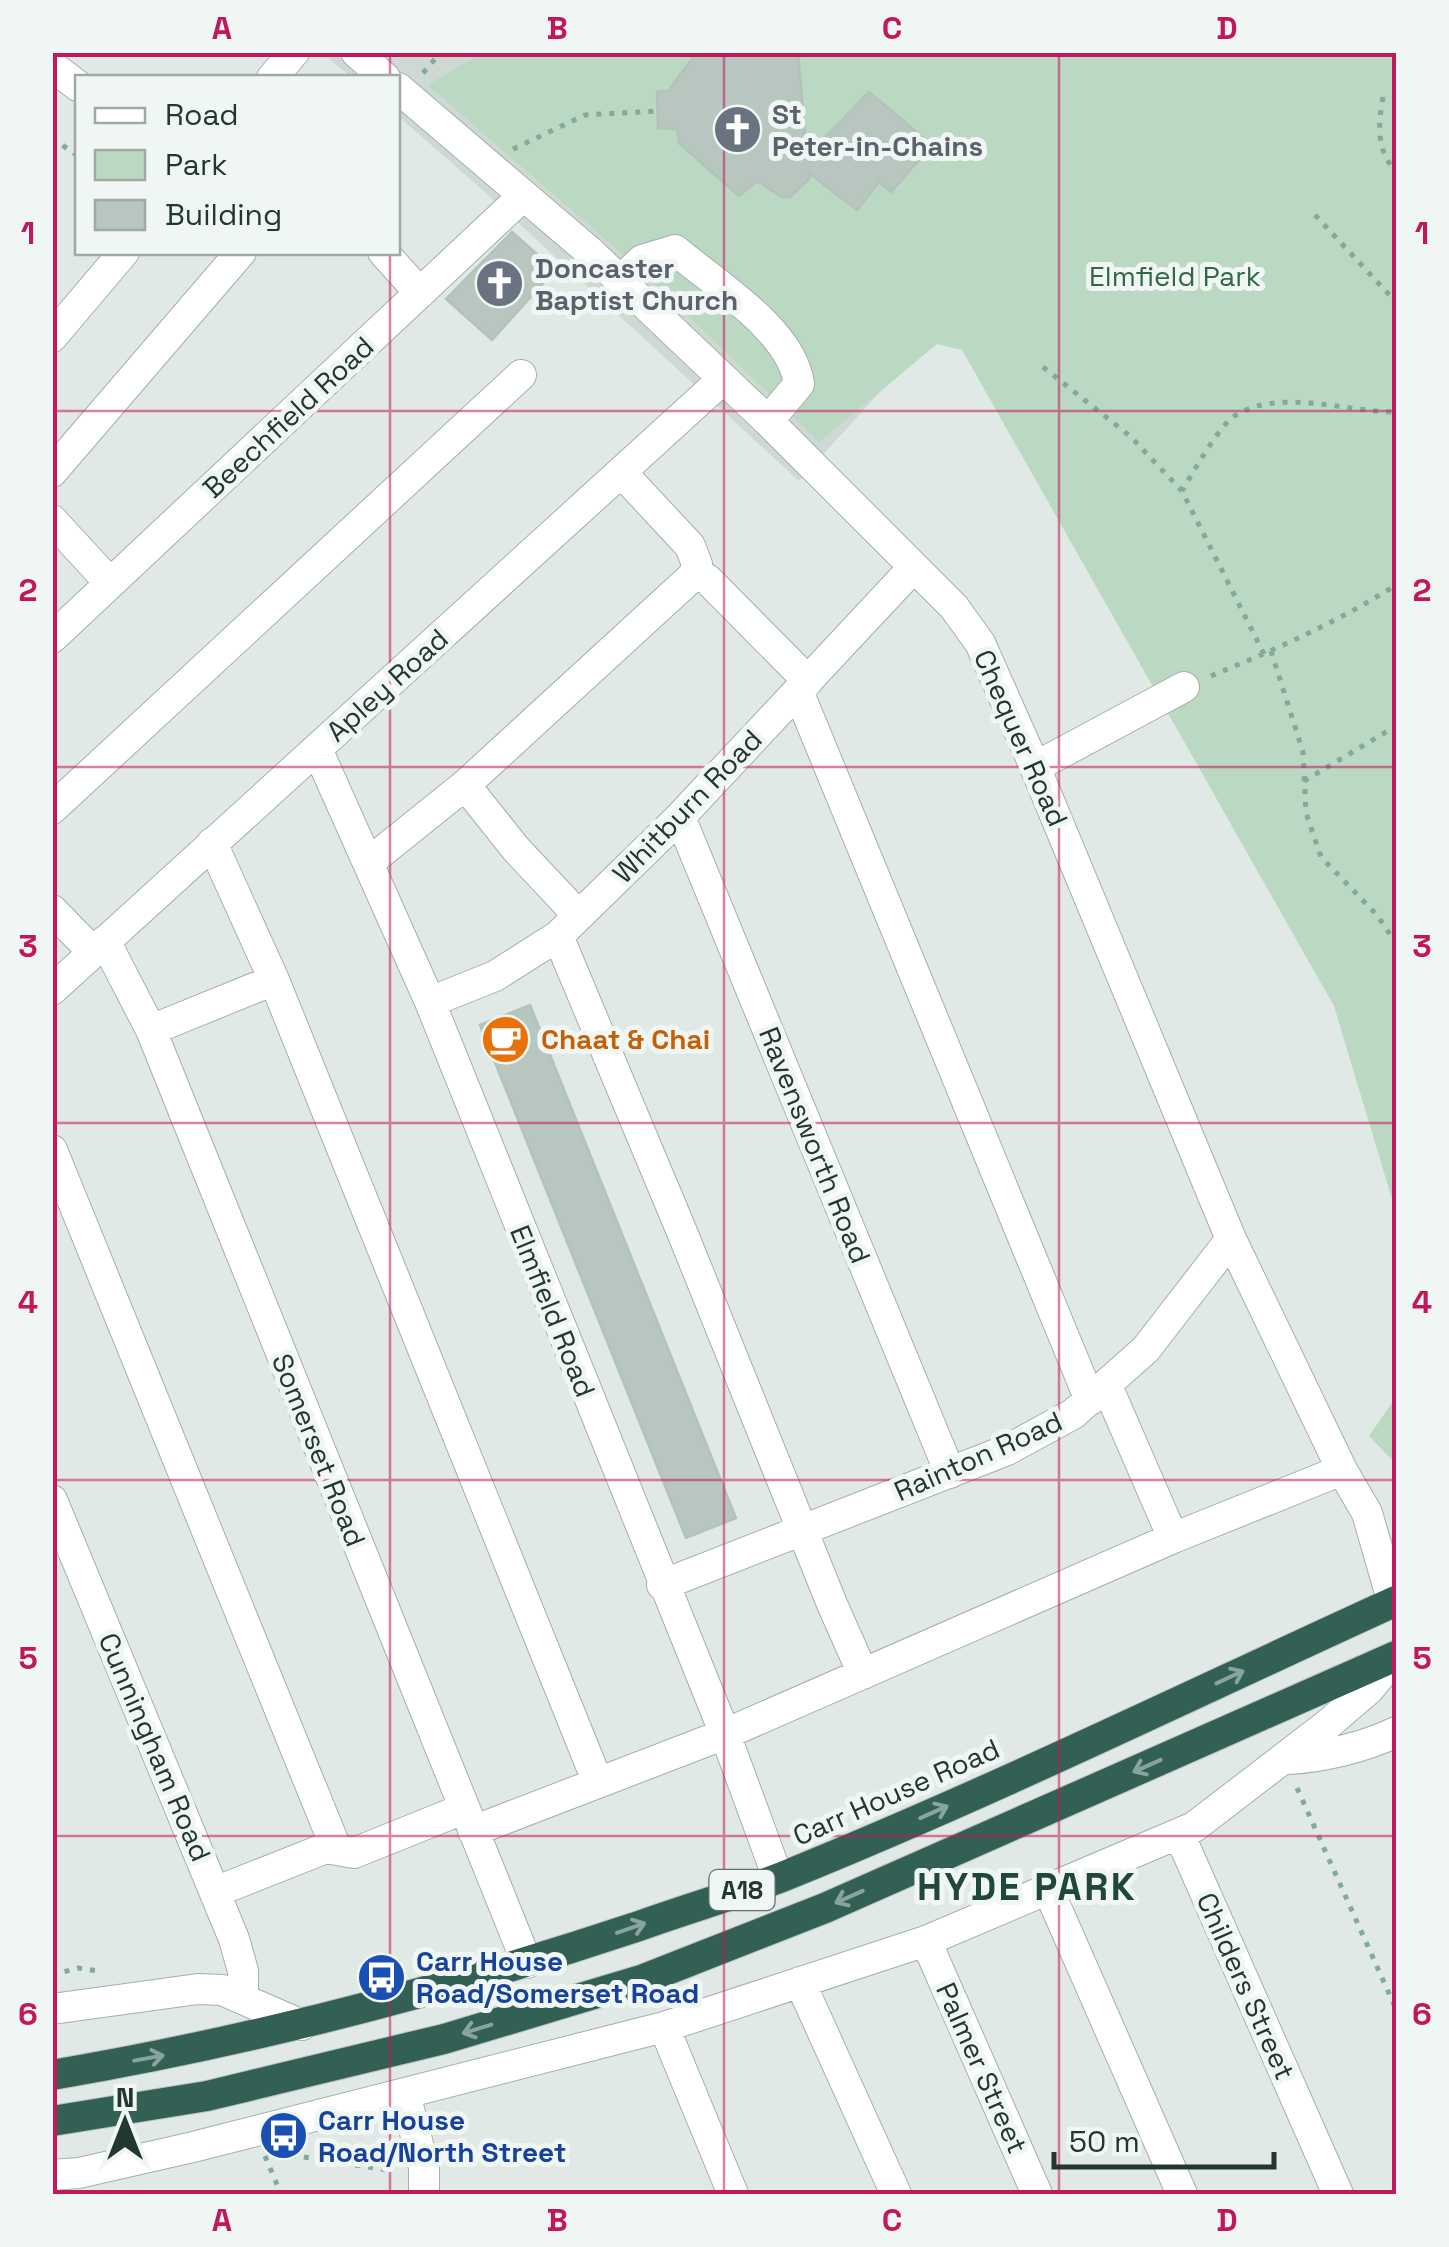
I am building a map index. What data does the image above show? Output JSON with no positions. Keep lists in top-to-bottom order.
{
  "streets": {
    "highway": ["Carr House Road", "A18"],
    "street": [
      "Beechfield Road",
      "Apley Road",
      "Chequer Road",
      "Whitburn Road",
      "Ravensworth Road",
      "Elmfield Road",
      "Somerset Road",
      "Rainton Road",
      "Cunningham Road",
      "Childers Street",
      "Palmer Street"
    ]
  },
  "crossings": [
    ["Beechfield Road", "Chequer Road"],
    ["Apley Road", "Chequer Road"],
    ["Apley Road", "Elmfield Road"],
    ["Apley Road", "Somerset Road"],
    ["Chequer Road", "Whitburn Road"],
    ["Chequer Road", "Rainton Road"],
    ["Chequer Road", "Carr House Road"],
    ["Whitburn Road", "Ravensworth Road"],
    ["Whitburn Road", "Elmfield Road"],
    ["Ravensworth Road", "Rainton Road"],
    ["Elmfield Road", "Rainton Road"],
    ["Elmfield Road", "Carr House Road"],
    ["Somerset Road", "Carr House Road"]
  ],
  "districts": ["HYDE PARK"],
  "parks": ["Elmfield Park"],
  "places": {
    "church": ["St Peter-in-Chains", "Doncaster Baptist Church"],
    "cafe": ["Chaat & Chai"],
    "bus stop": ["Carr House Road/Somerset Road", "Carr House Road/North Street"]
  },
  "legend": ["Road", "Park", "Building"],
  "scale_bar": "50 m",
  "north": "top",
  "grid": {
    "columns": [
      "A",
      "B",
      "C",
      "D"
    ],
    "rows": [
      "1",
      "2",
      "3",
      "4",
      "5",
      "6"
    ]
  }
}
